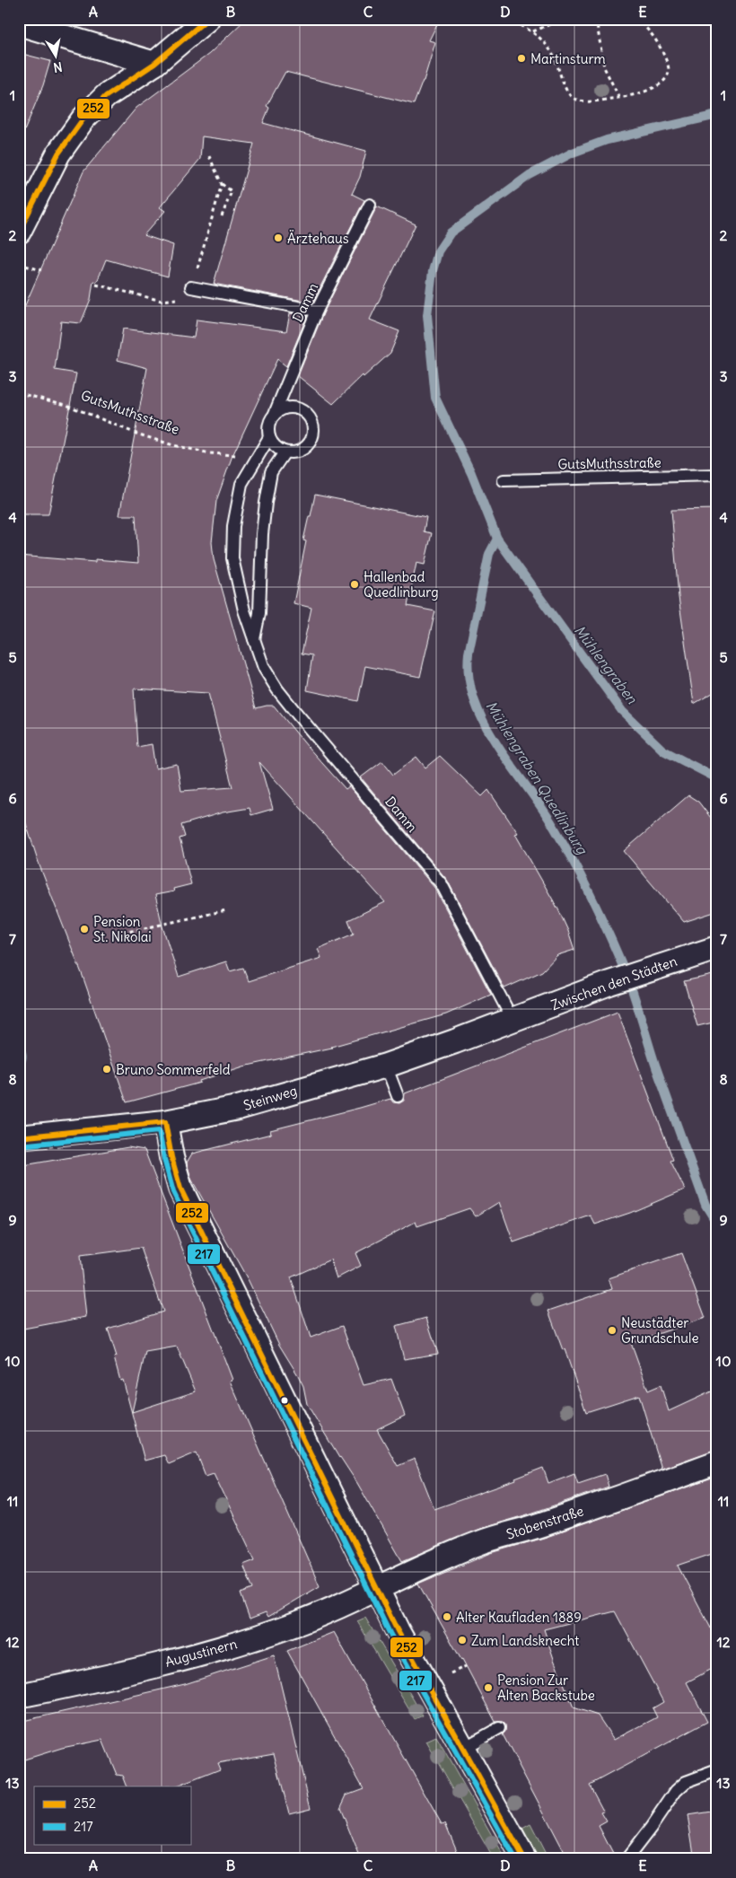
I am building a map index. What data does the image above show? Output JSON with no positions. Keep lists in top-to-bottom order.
{
  "streets": {
    "street": [
      "Zwischen den Städten",
      "Steinweg",
      "Stobenstraße",
      "Augustinern"
    ],
    "lane": ["Damm", "GutsMuthsstraße"]
  },
  "crossings": [
    ["Damm", "GutsMuthsstraße"],
    ["Damm", "Zwischen den Städten"],
    ["Damm", "Steinweg"],
    ["Zwischen den Städten", "Steinweg"],
    ["Stobenstraße", "Augustinern"]
  ],
  "water": ["Mühlengraben", "Mühlengraben Quedlinburg"],
  "places": [
    "Martinsturm",
    "Ärztehaus",
    "Hallenbad Quedlinburg",
    "Pension St. Nikolai",
    "Bruno Sommerfeld",
    "Neustädter Grundschule",
    "Alter Kaufladen 1889",
    "Zum Landsknecht",
    "Pension Zur Alten Backstube"
  ],
  "lines": ["transit line 252", "transit line 217"],
  "legend": ["252", "217"],
  "north": "bottom",
  "grid": {
    "columns": [
      "A",
      "B",
      "C",
      "D",
      "E"
    ],
    "rows": [
      "1",
      "2",
      "3",
      "4",
      "5",
      "6",
      "7",
      "8",
      "9",
      "10",
      "11",
      "12",
      "13"
    ]
  }
}
